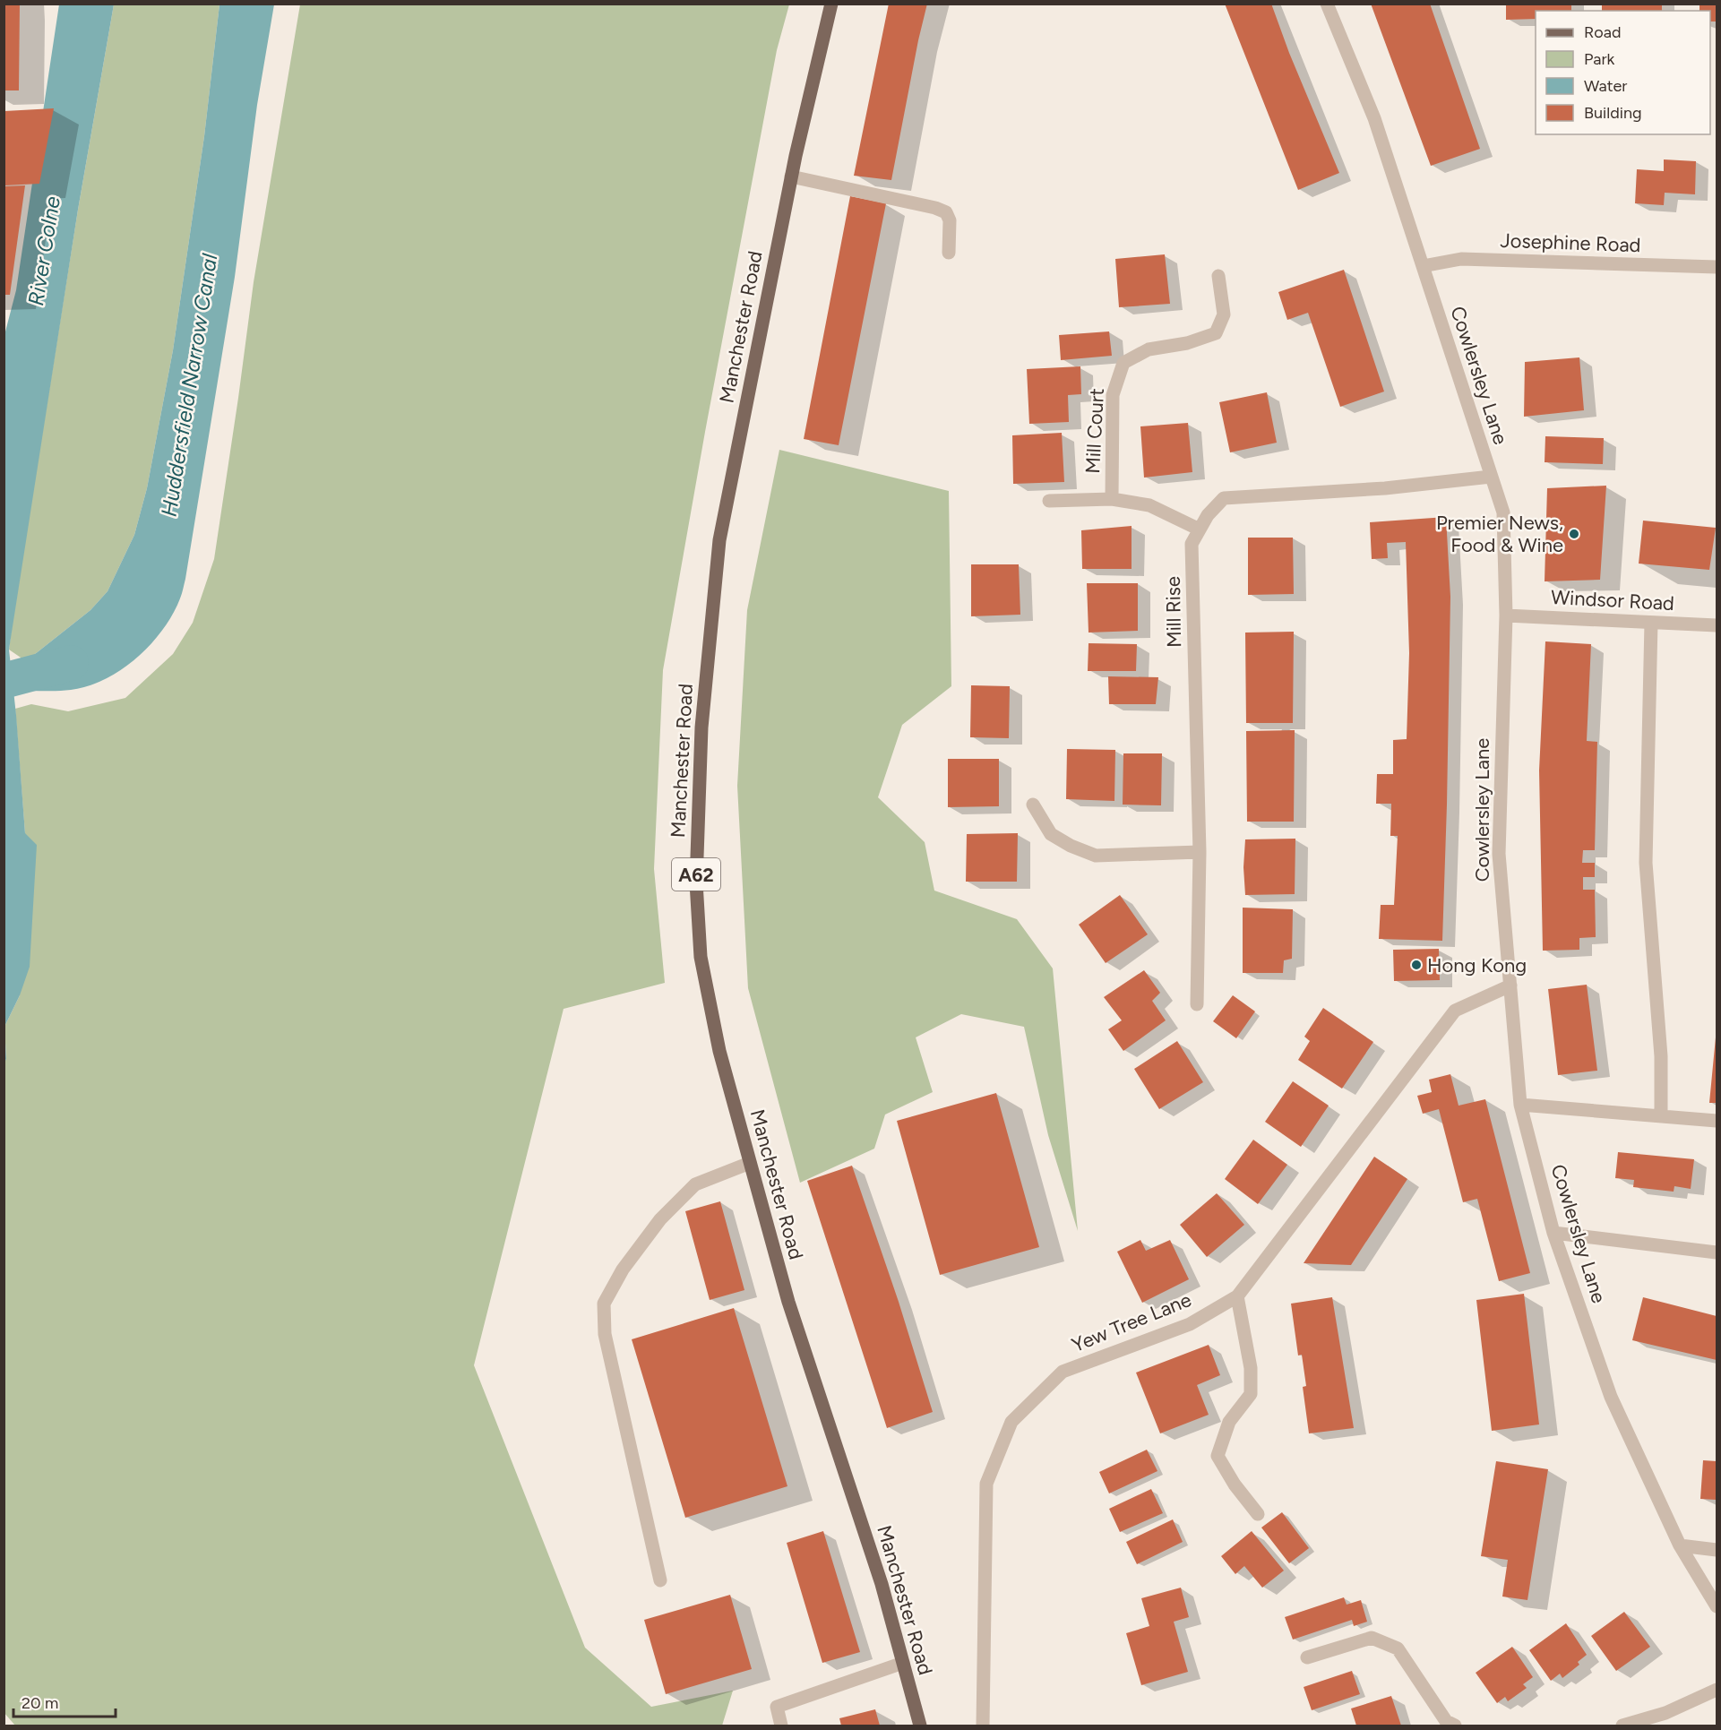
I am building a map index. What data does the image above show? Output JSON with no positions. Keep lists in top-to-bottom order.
{
  "streets": {
    "main road": ["Manchester Road", "A62"],
    "street": [
      "Josephine Road",
      "Cowlersley Lane",
      "Mill Court",
      "Windsor Road",
      "Mill Rise",
      "Yew Tree Lane"
    ]
  },
  "crossings": [
    ["Josephine Road", "Cowlersley Lane"],
    ["Cowlersley Lane", "Windsor Road"],
    ["Cowlersley Lane", "Mill Rise"],
    ["Cowlersley Lane", "Yew Tree Lane"]
  ],
  "water": ["River Colne", "Huddersfield Narrow Canal"],
  "places": ["Premier News, Food & Wine", "Hong Kong"],
  "legend": [
    "Road",
    "Park",
    "Water",
    "Building"
  ],
  "scale_bar": "20 m"
}
